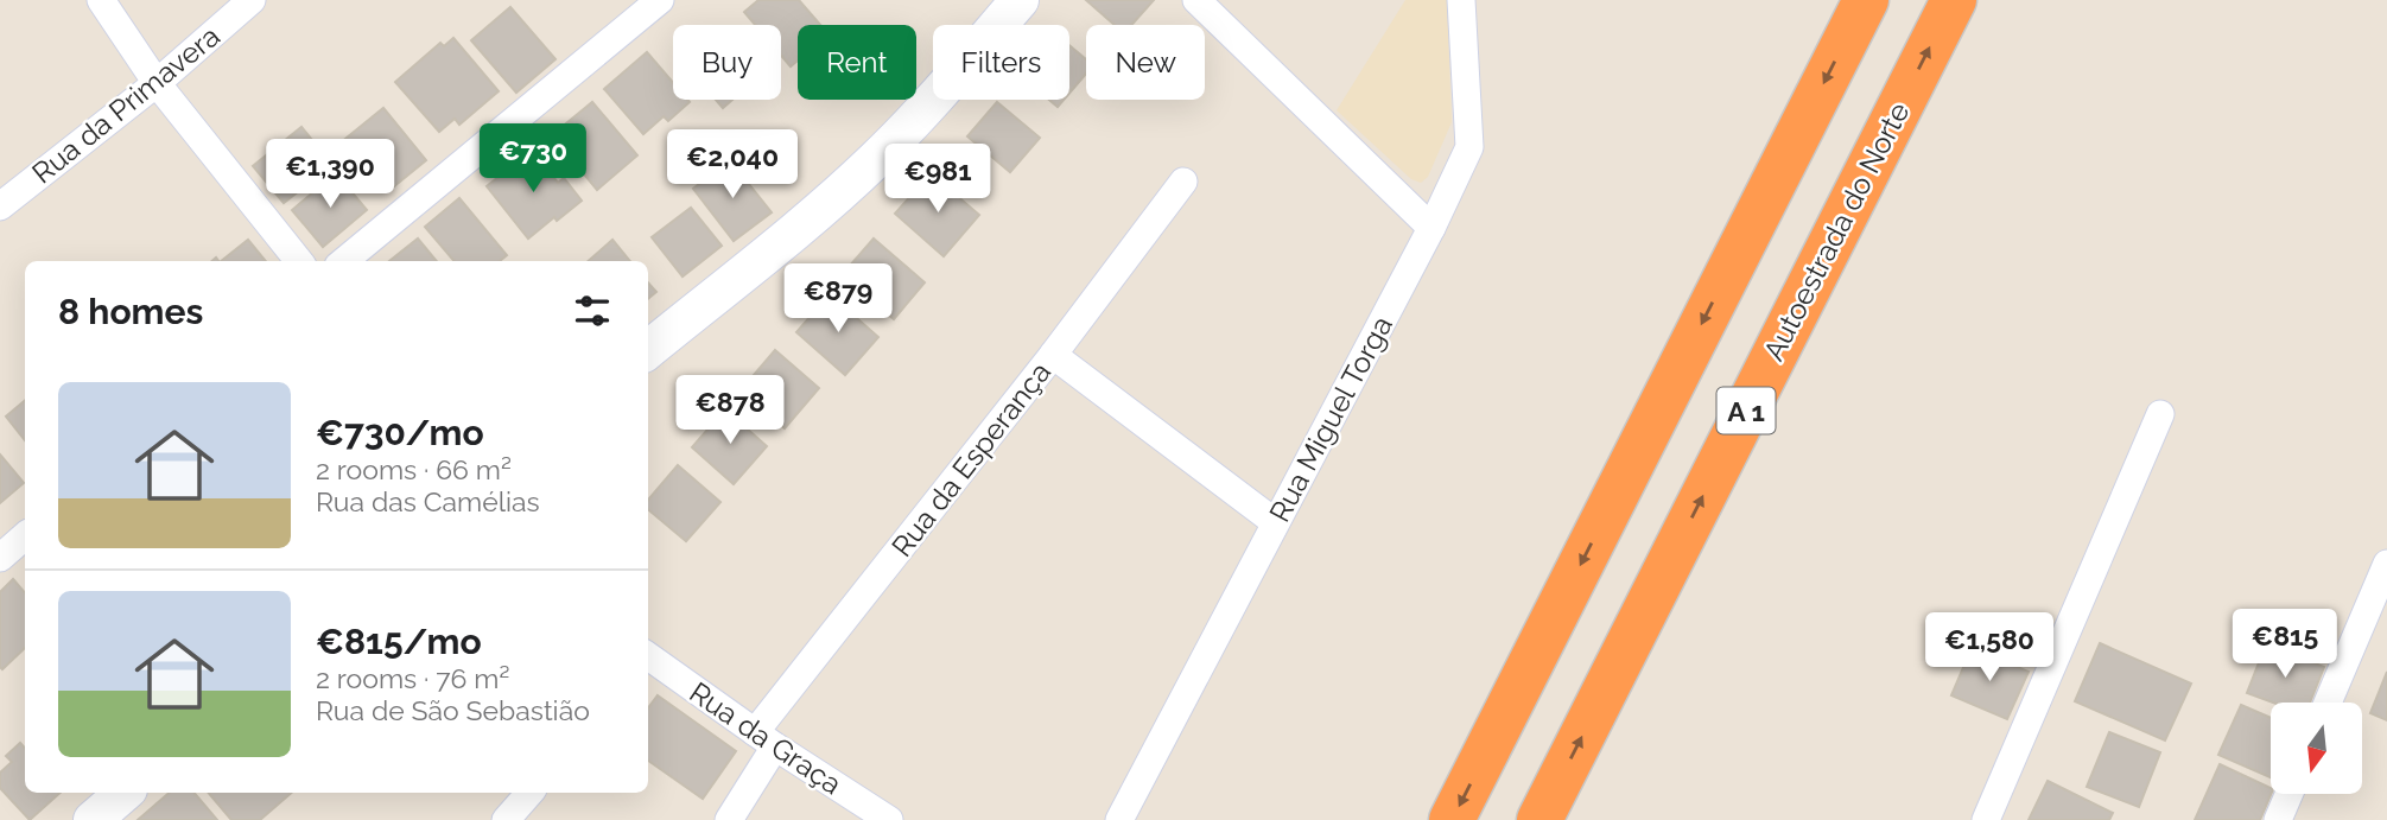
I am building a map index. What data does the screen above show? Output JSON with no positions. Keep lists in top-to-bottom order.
{
  "streets": {
    "highway": ["Autoestrada do Norte", "A 1"],
    "street": [
      "Rua da Primavera",
      "Rua Miguel Torga",
      "Rua da Esperança",
      "Rua da Graça"
    ]
  },
  "crossings": [
    ["Rua da Esperança", "Rua da Graça"]
  ],
  "north": "bottom",
  "page": {
    "chip": [
      "Buy",
      "Rent",
      "Filters",
      "New"
    ],
    "price": [
      "€730",
      "€2,040",
      "€1,390",
      "€981",
      "€879",
      "€878",
      "€815",
      "€1,580"
    ],
    "heading": "8 homes",
    "list": [
      {
        "name": "€730/mo",
        "note": "2 rooms · 66 m² · Rua das Camélias"
      },
      {
        "name": "€815/mo",
        "note": "2 rooms · 76 m² · Rua de São Sebastião"
      }
    ]
  }
}
